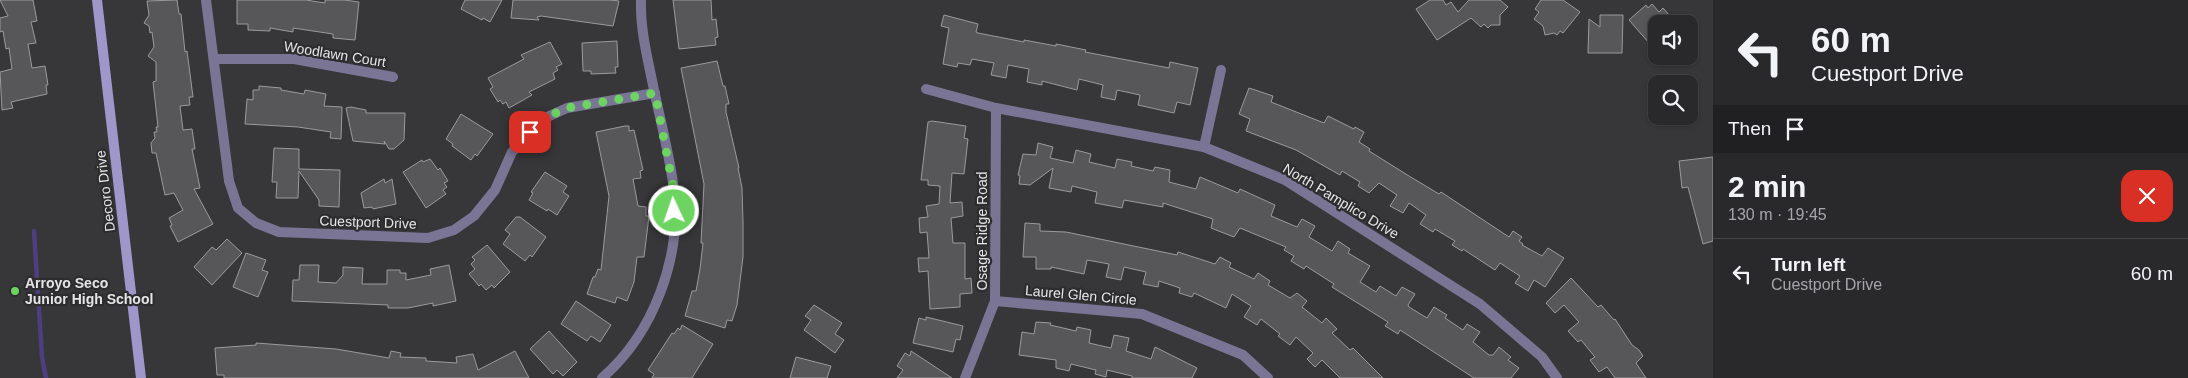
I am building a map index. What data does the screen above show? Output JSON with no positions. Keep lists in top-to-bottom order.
{
  "streets": {
    "main road": ["Decoro Drive"],
    "street": [
      "Woodlawn Court",
      "North Pamplico Drive",
      "Cuestport Drive",
      "Osage Ridge Road",
      "Laurel Glen Circle"
    ]
  },
  "crossings": [
    ["Woodlawn Court", "Cuestport Drive"],
    ["North Pamplico Drive", "Osage Ridge Road"],
    ["Osage Ridge Road", "Laurel Glen Circle"]
  ],
  "places": ["Arroyo Seco Junior High School"],
  "page": {
    "turn": ["60 m", "Cuestport Drive"],
    "then": "Then",
    "heading": ["2 min", "130 m · 19:45"],
    "list": [
      {
        "name": "Turn left",
        "note": "Cuestport Drive",
        "value": "60 m"
      }
    ]
  }
}
